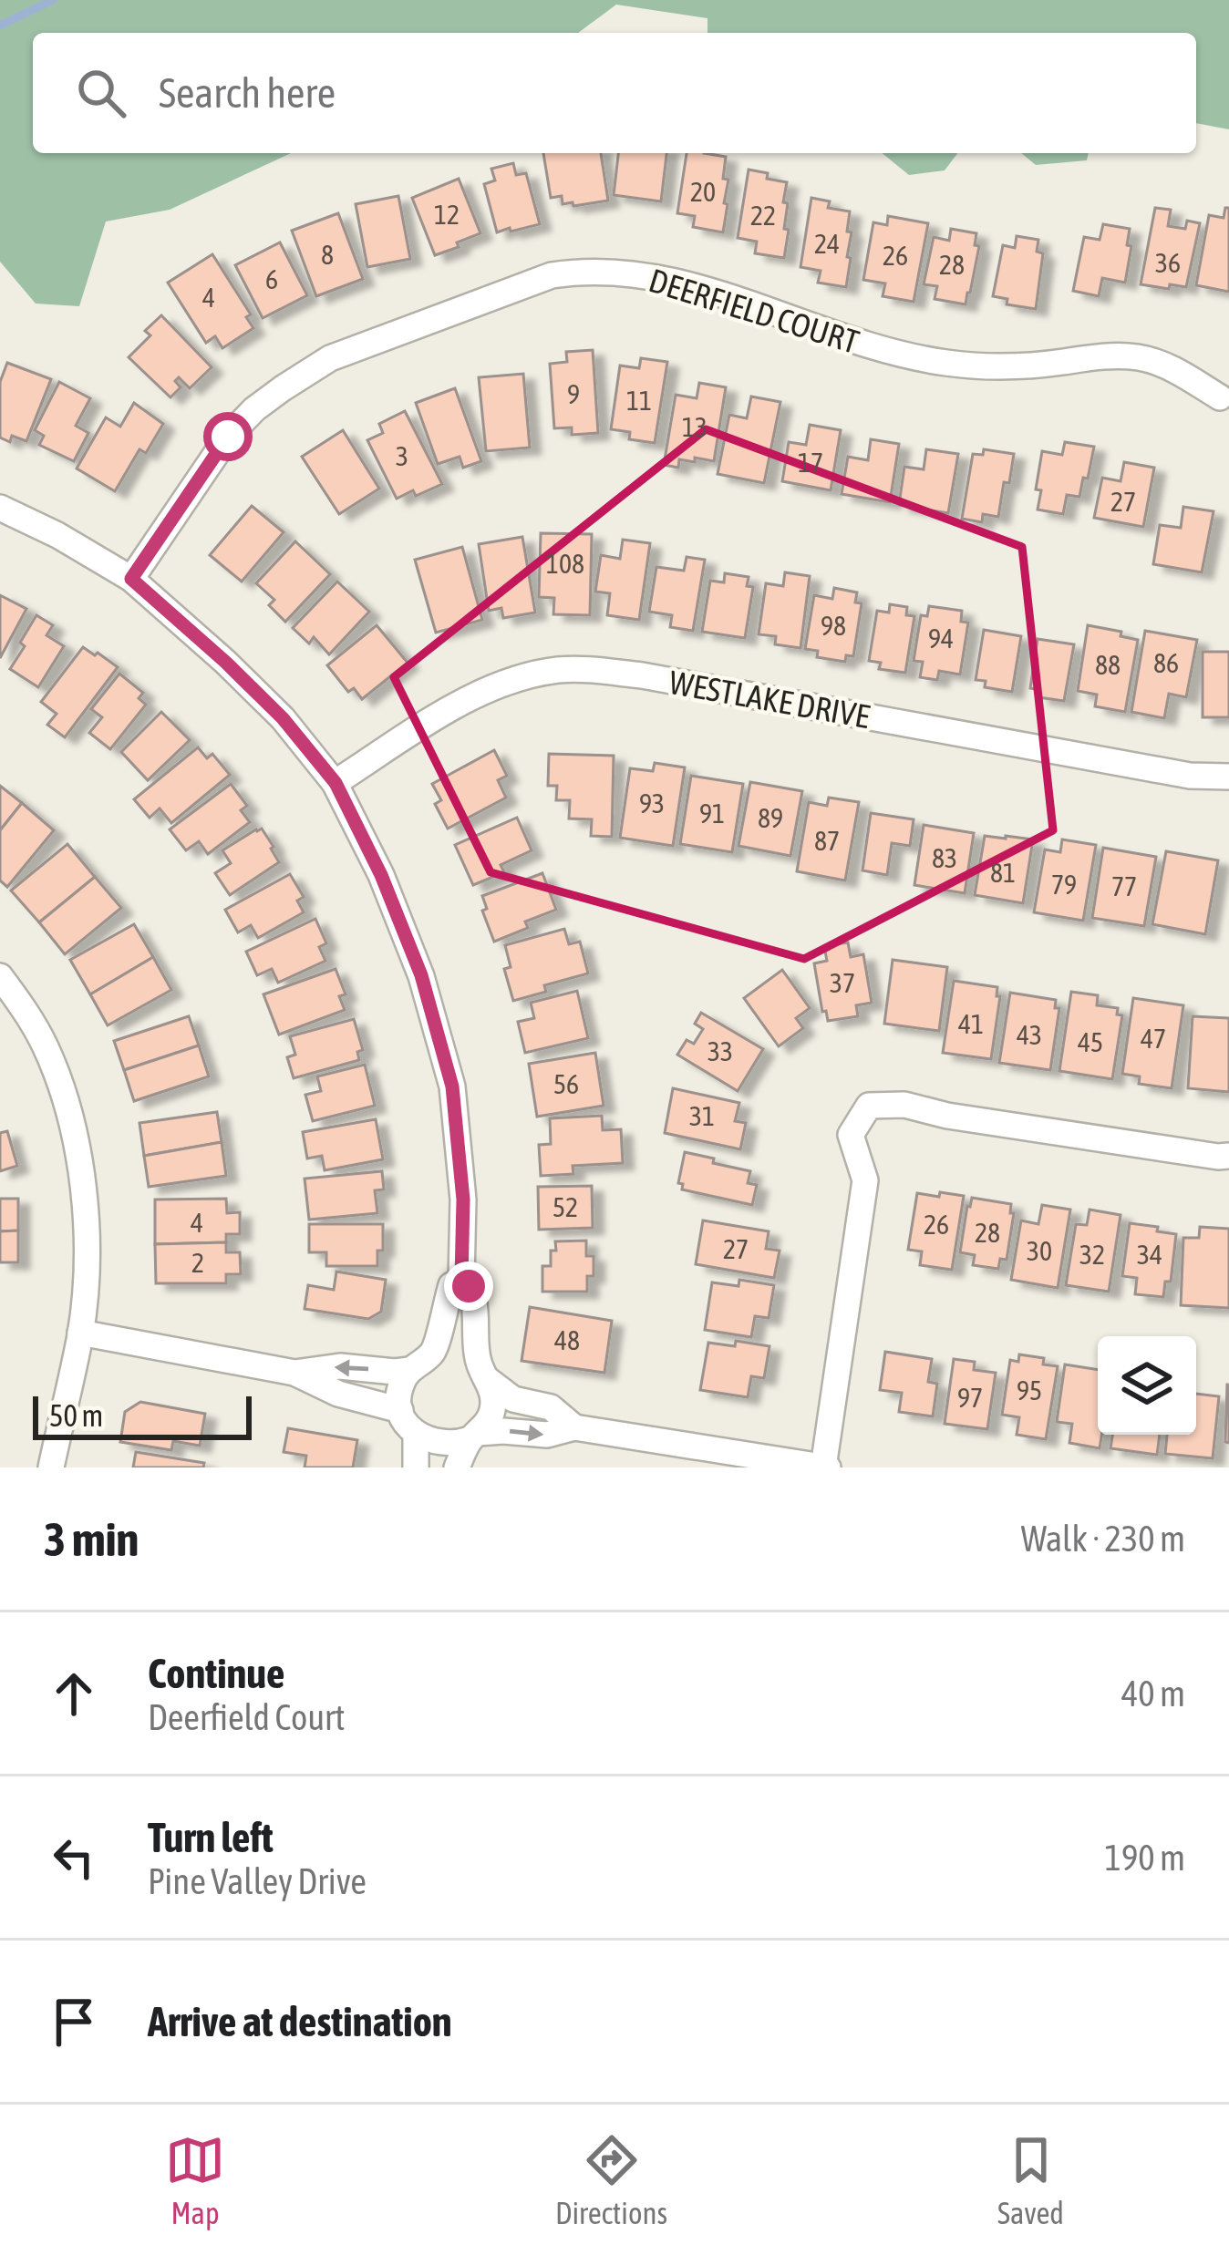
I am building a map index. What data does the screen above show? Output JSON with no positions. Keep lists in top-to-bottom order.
{
  "streets": {
    "street": ["DEERFIELD COURT", "WESTLAKE DRIVE"]
  },
  "house_numbers": [
    "20",
    "12",
    "22",
    "24",
    "8",
    "26",
    "36",
    "28",
    "6",
    "4",
    "9",
    "11",
    "13",
    "3",
    "17",
    "27",
    "108",
    "98",
    "94",
    "86",
    "88",
    "93",
    "91",
    "89",
    "87",
    "83",
    "81",
    "79",
    "77",
    "37",
    "41",
    "43",
    "47",
    "45",
    "33",
    "56",
    "31",
    "52",
    "4",
    "26",
    "28",
    "27",
    "30",
    "32",
    "34",
    "2",
    "48",
    "95",
    "97"
  ],
  "scale_bar": "50 m",
  "page": {
    "search": "Search here",
    "scale": "50 m",
    "heading": ["3 min", "Walk · 230 m"],
    "list": [
      ["Continue", "Deerfield Court", "40 m"],
      ["Turn left", "Pine Valley Drive", "190 m"],
      "Arrive at destination"
    ],
    "nav": ["Map", "Directions", "Saved"]
  }
}
